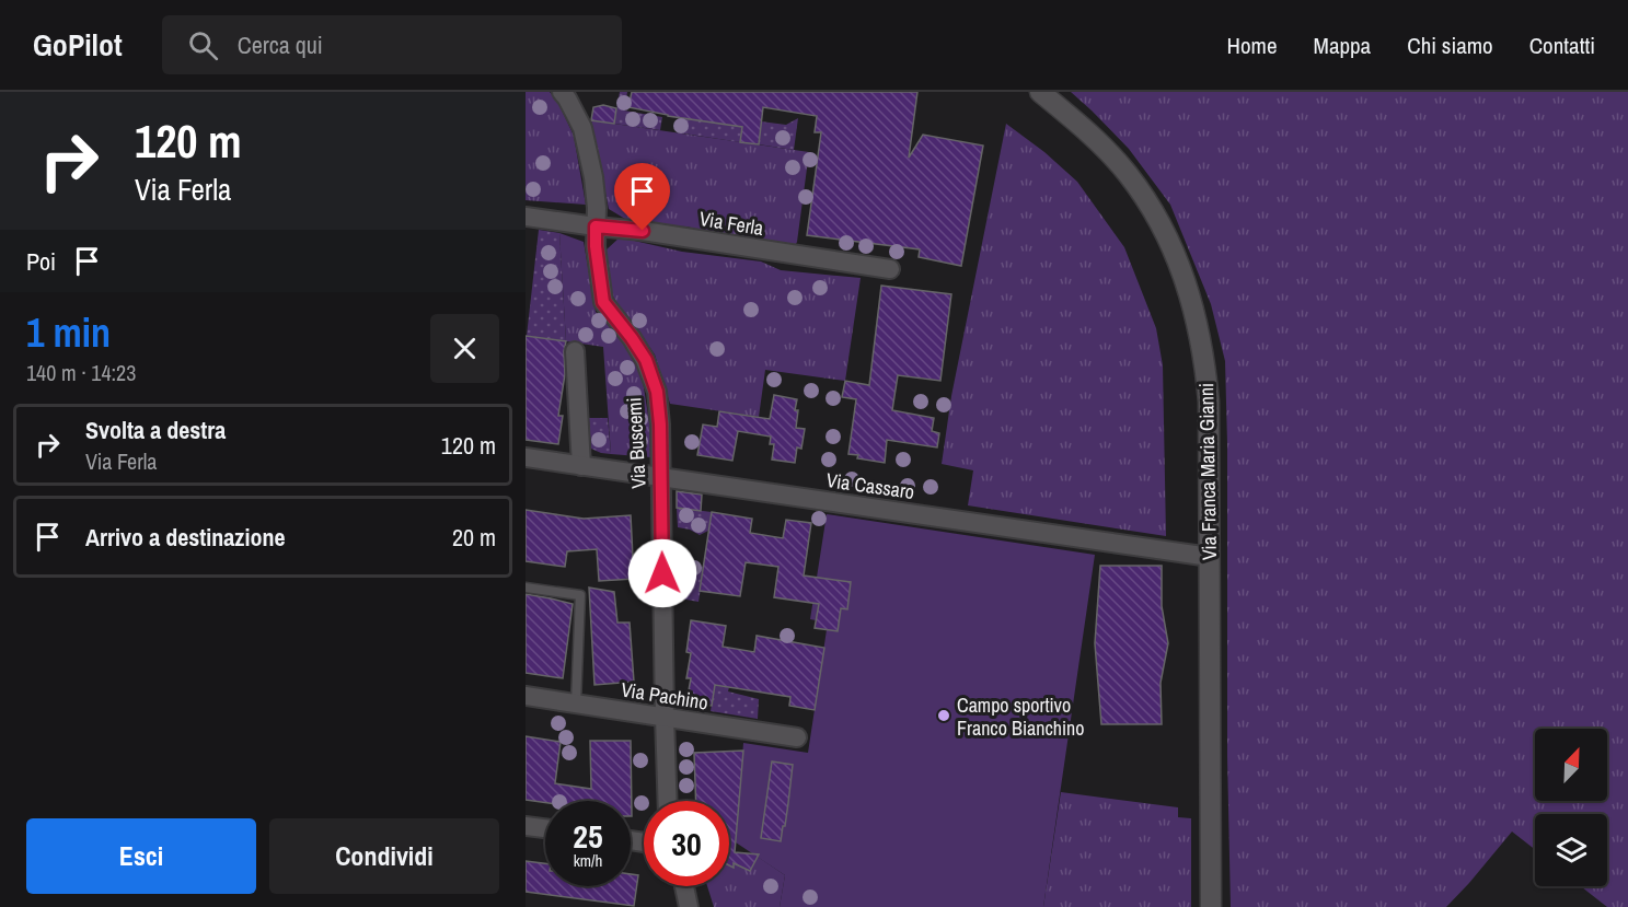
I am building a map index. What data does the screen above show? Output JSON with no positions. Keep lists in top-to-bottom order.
{
  "streets": {
    "street": [
      "Via Ferla",
      "Via Buscemi",
      "Via Franca Maria Gianni",
      "Via Cassaro",
      "Via Pachino"
    ]
  },
  "crossings": [
    ["Via Ferla", "Via Buscemi"],
    ["Via Buscemi", "Via Cassaro"],
    ["Via Buscemi", "Via Pachino"],
    ["Via Franca Maria Gianni", "Via Cassaro"]
  ],
  "places": ["Campo sportivo Franco Bianchino"],
  "north": "top right",
  "page": {
    "header": "GoPilot",
    "search": "Cerca qui",
    "nav": [
      "Home",
      "Mappa",
      "Chi siamo",
      "Contatti"
    ],
    "turn": ["120 m", "Via Ferla"],
    "then": "Poi",
    "heading": ["1 min", "140 m · 14:23"],
    "list": [
      {
        "name": "Svolta a destra",
        "note": "Via Ferla",
        "value": "120 m"
      },
      {
        "name": "Arrivo a destinazione",
        "value": "20 m"
      }
    ],
    "speed": "25 km/h",
    "limit": "30",
    "buttons": ["Esci", "Condividi"]
  }
}
